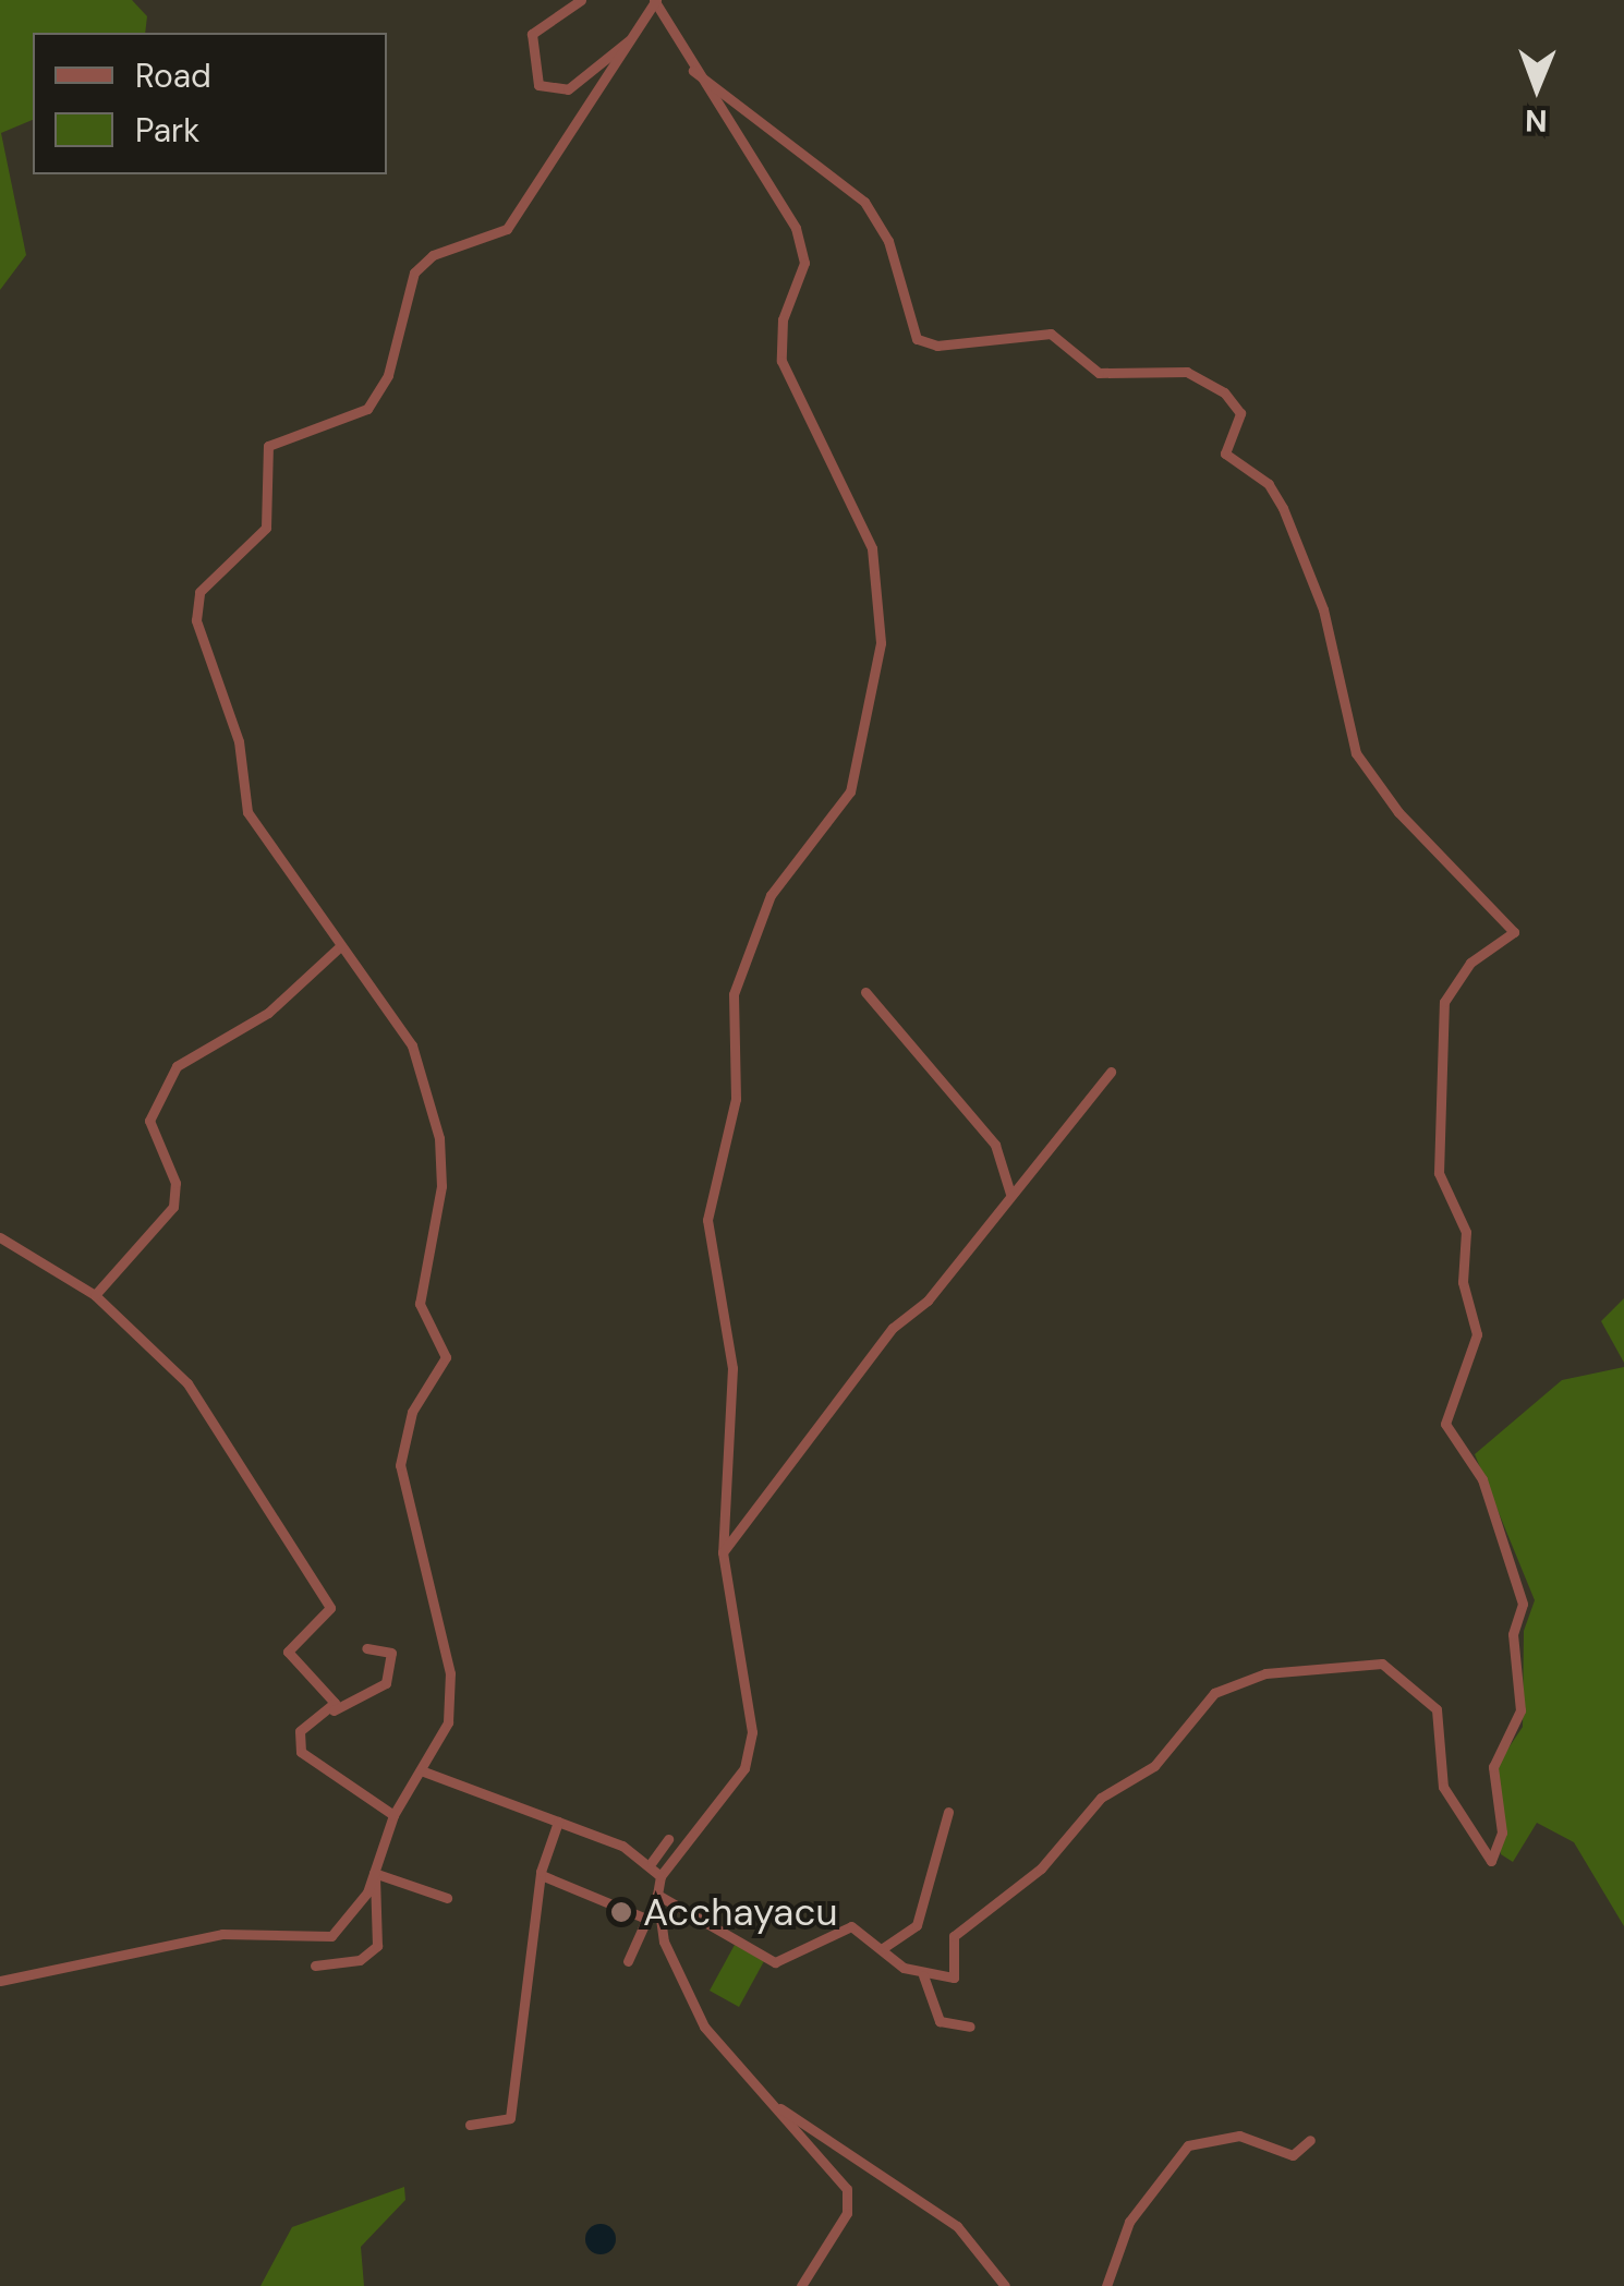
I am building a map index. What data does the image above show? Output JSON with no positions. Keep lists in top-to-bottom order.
{
  "places": ["Acchayacu"],
  "legend": ["Road", "Park"],
  "north": "bottom"
}
